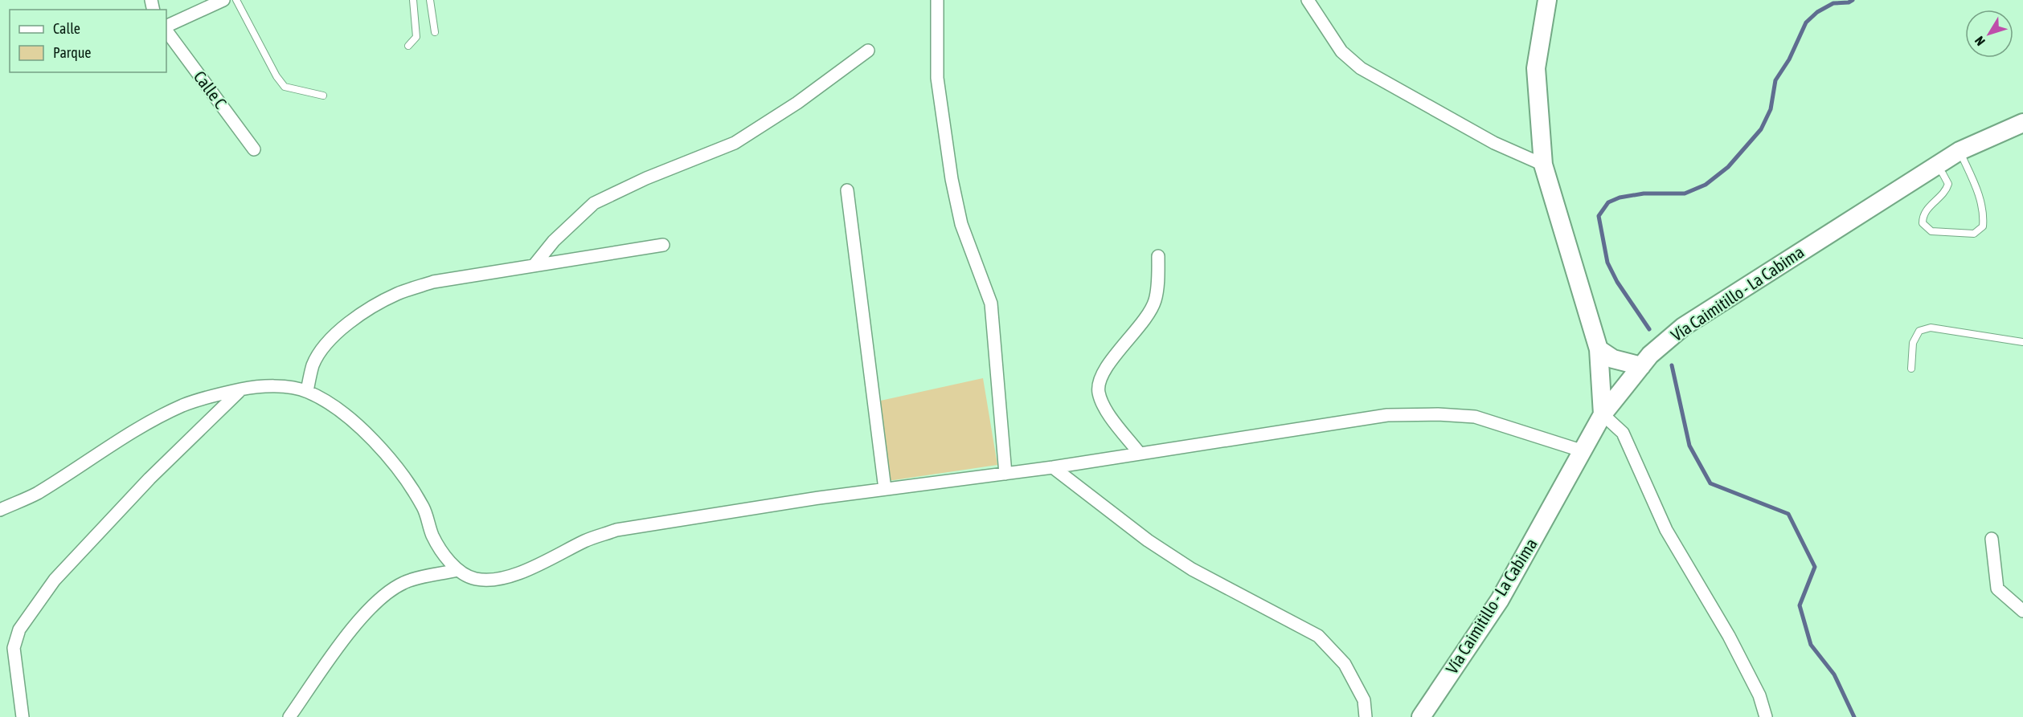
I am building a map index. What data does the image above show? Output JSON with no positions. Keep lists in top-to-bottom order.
{
  "streets": {
    "street": ["Calle C", "Vía Caimitillo - La Cabima"]
  },
  "legend": ["Calle", "Parque"],
  "north": "bottom left"
}
